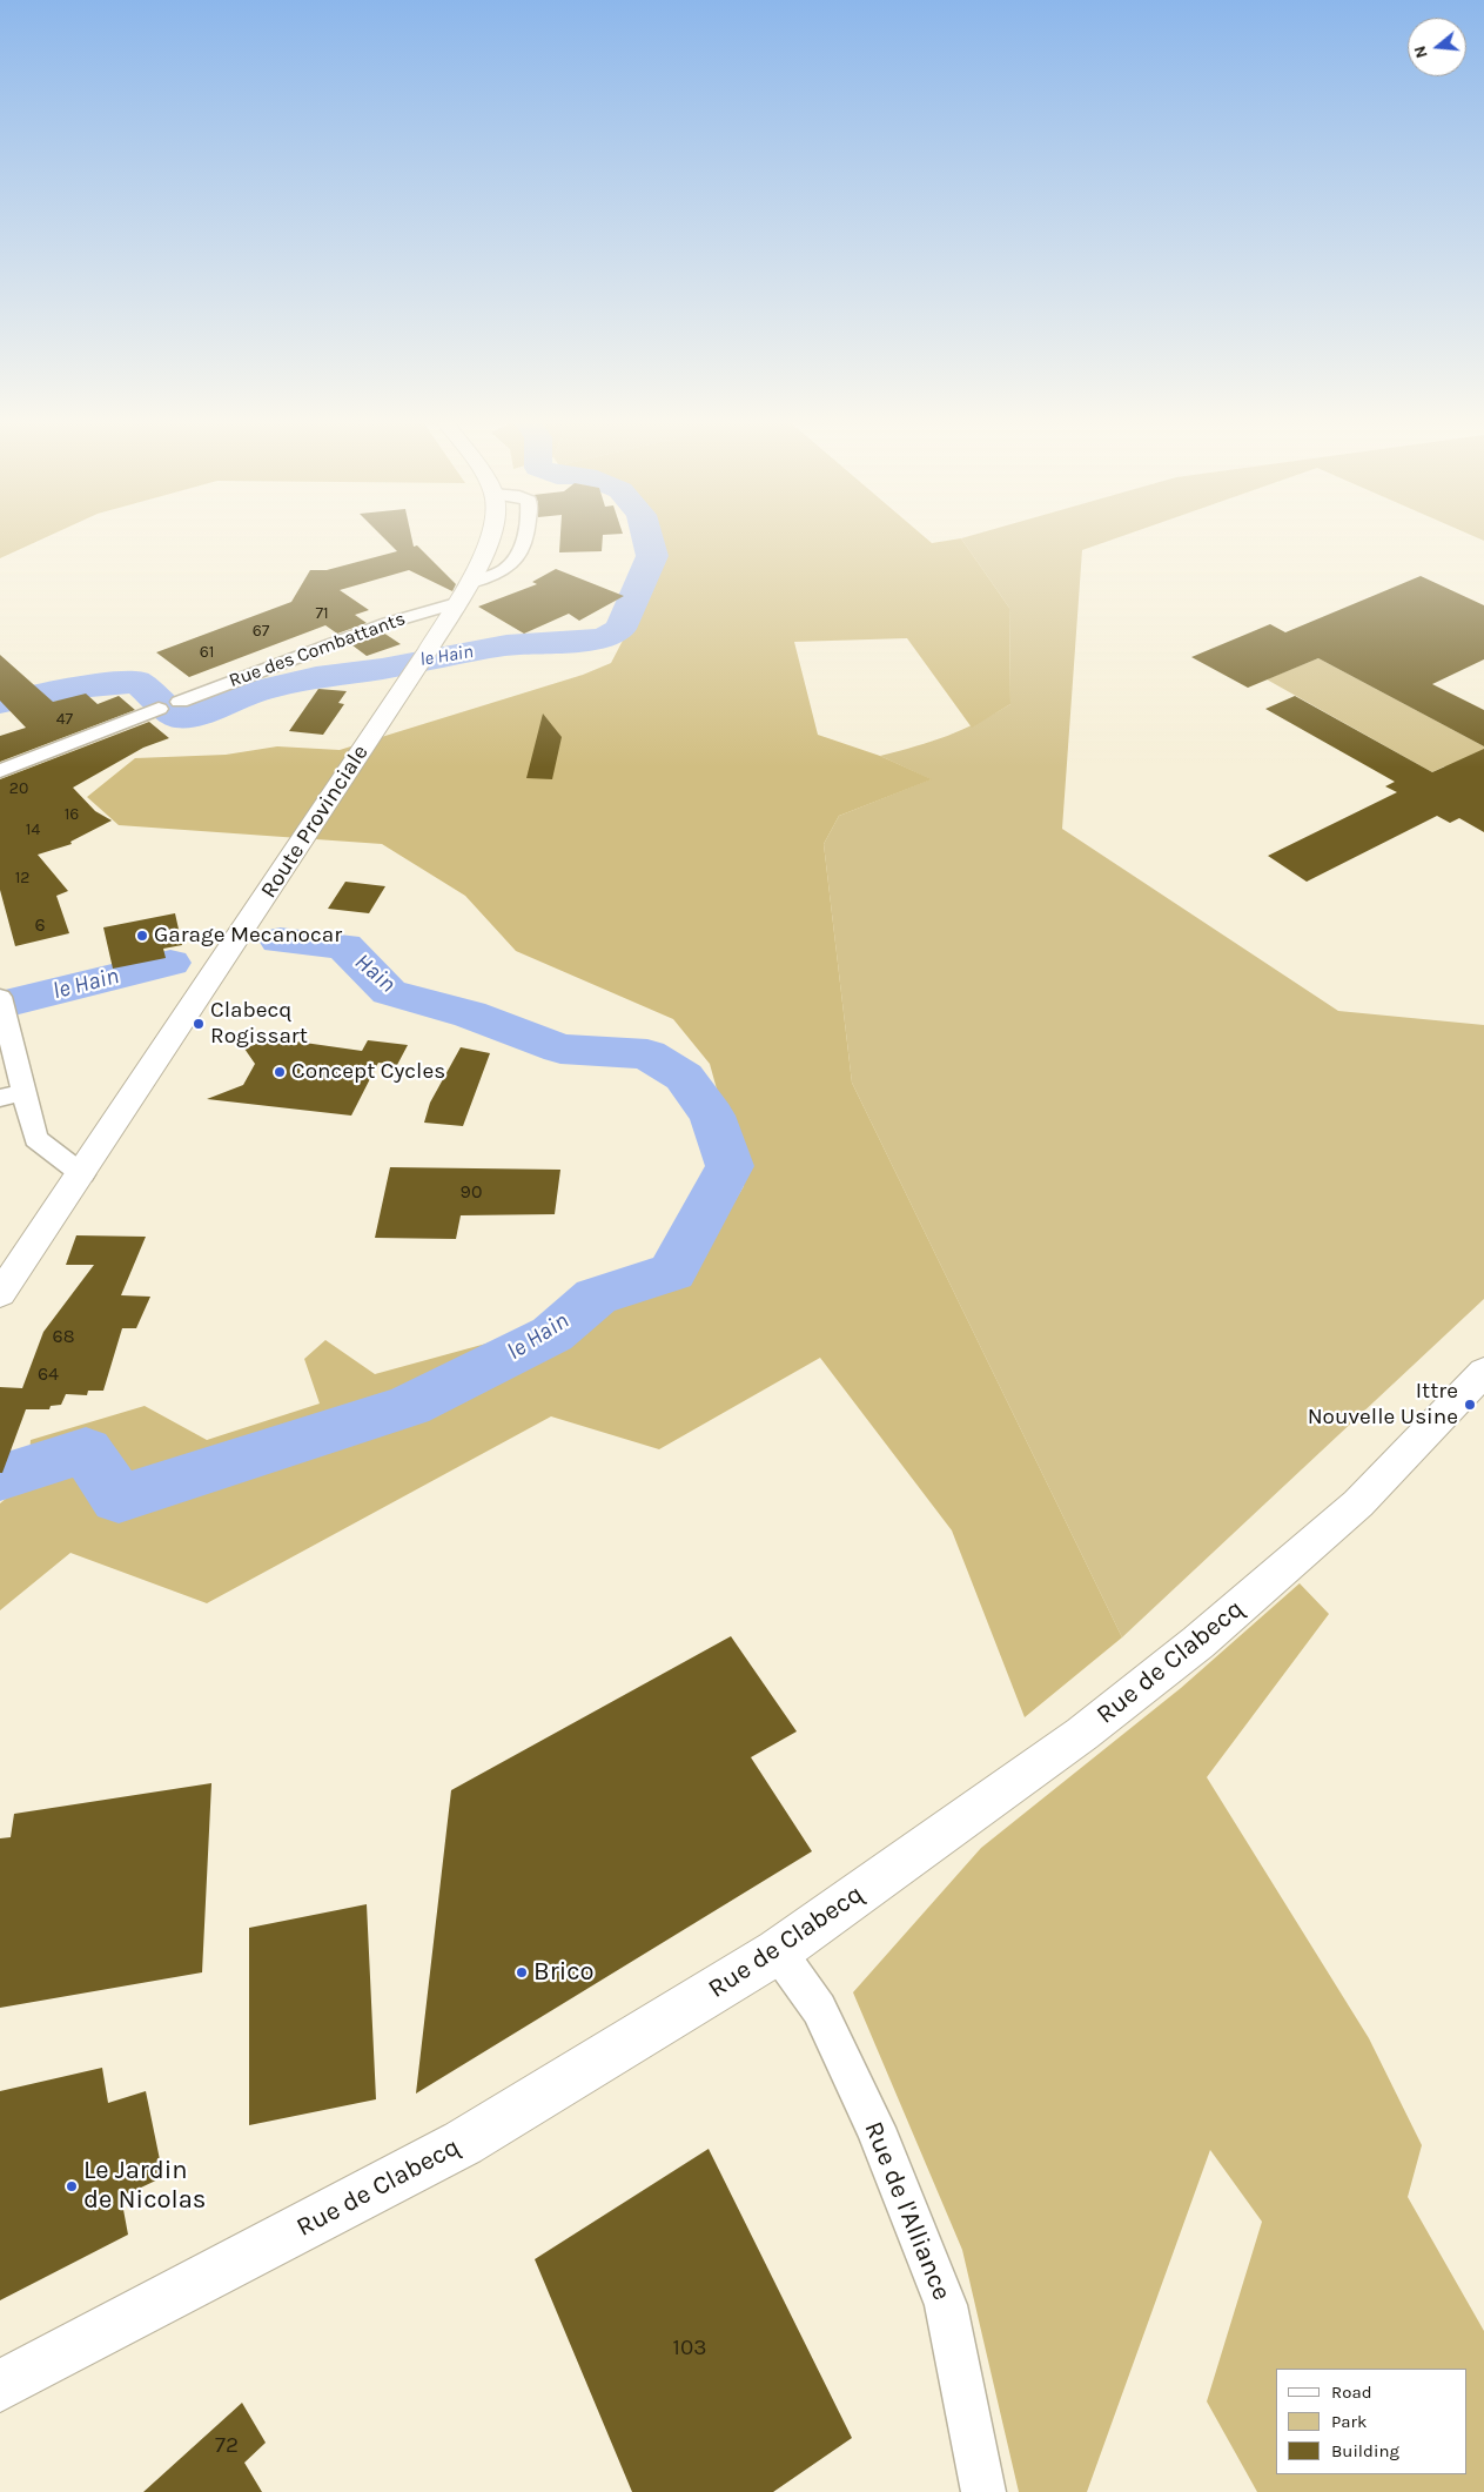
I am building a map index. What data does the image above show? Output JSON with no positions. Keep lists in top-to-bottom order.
{
  "streets": {
    "main road": ["Route Provinciale", "Rue de Clabecq"],
    "street": ["Rue des Combattants", "Rue de l'Alliance"]
  },
  "crossings": [
    ["Rue des Combattants", "Route Provinciale"],
    ["Rue de Clabecq", "Rue de l'Alliance"]
  ],
  "water": ["le Hain", "Hain"],
  "places": [
    "Garage Mecanocar",
    "Clabecq Rogissart",
    "Concept Cycles",
    "Ittre Nouvelle Usine",
    "Brico",
    "Le Jardin de Nicolas"
  ],
  "house_numbers": [
    "71",
    "67",
    "61",
    "47",
    "20",
    "16",
    "14",
    "12",
    "6",
    "90",
    "68",
    "64",
    "103",
    "72"
  ],
  "legend": ["Road", "Park", "Building"],
  "north": "left"
}
